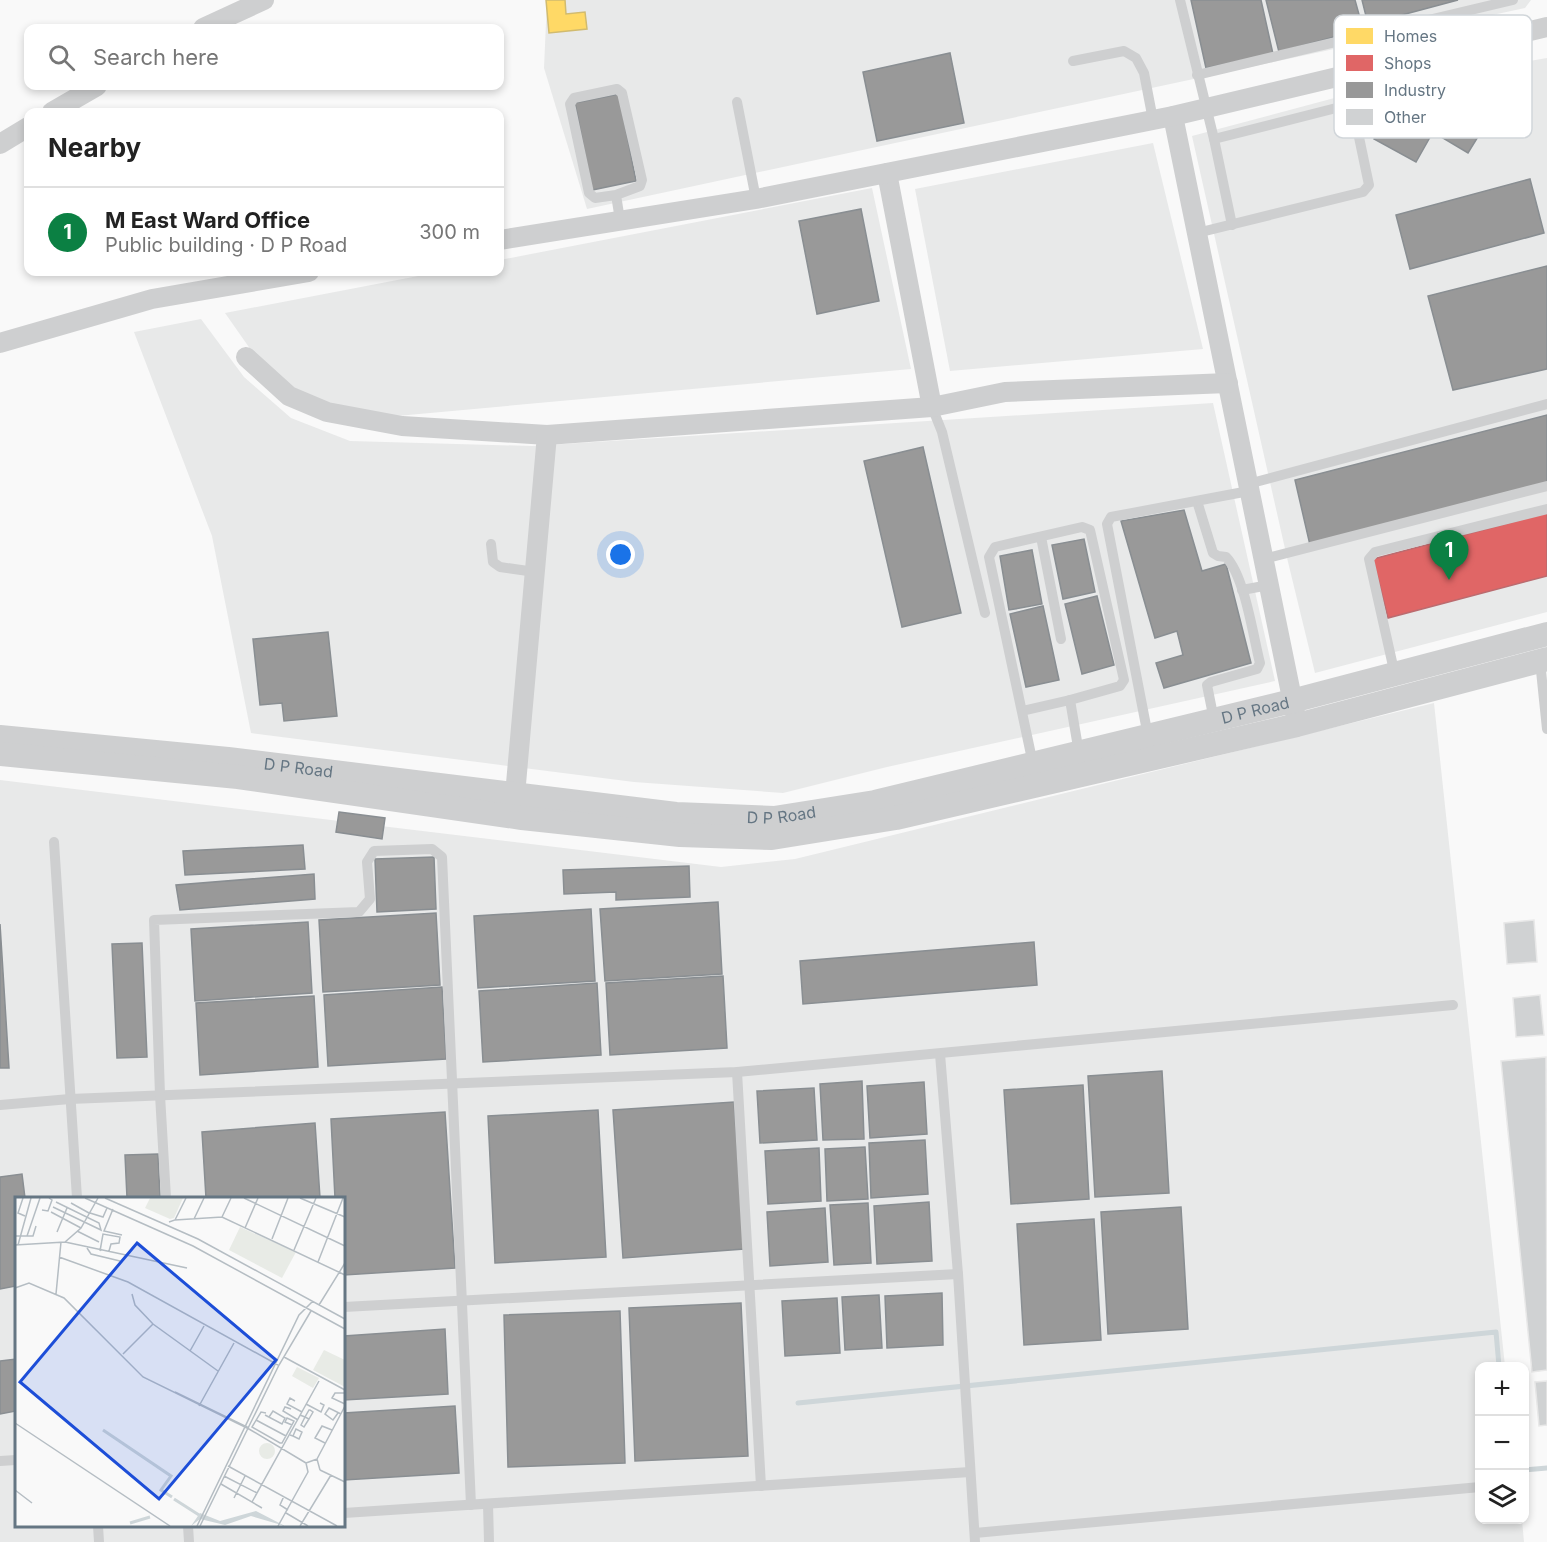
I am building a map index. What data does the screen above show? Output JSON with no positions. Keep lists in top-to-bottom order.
{
  "streets": {
    "street": ["D P Road"]
  },
  "legend": [
    "Homes",
    "Shops",
    "Industry",
    "Other"
  ],
  "page": {
    "search": "Search here",
    "heading": "Nearby",
    "list": [
      {
        "mark": "1",
        "name": "M East Ward Office",
        "note": "Public building · D P Road",
        "value": "300 m"
      }
    ],
    "pins": "1",
    "map_buttons": ["+", "−"]
  }
}
